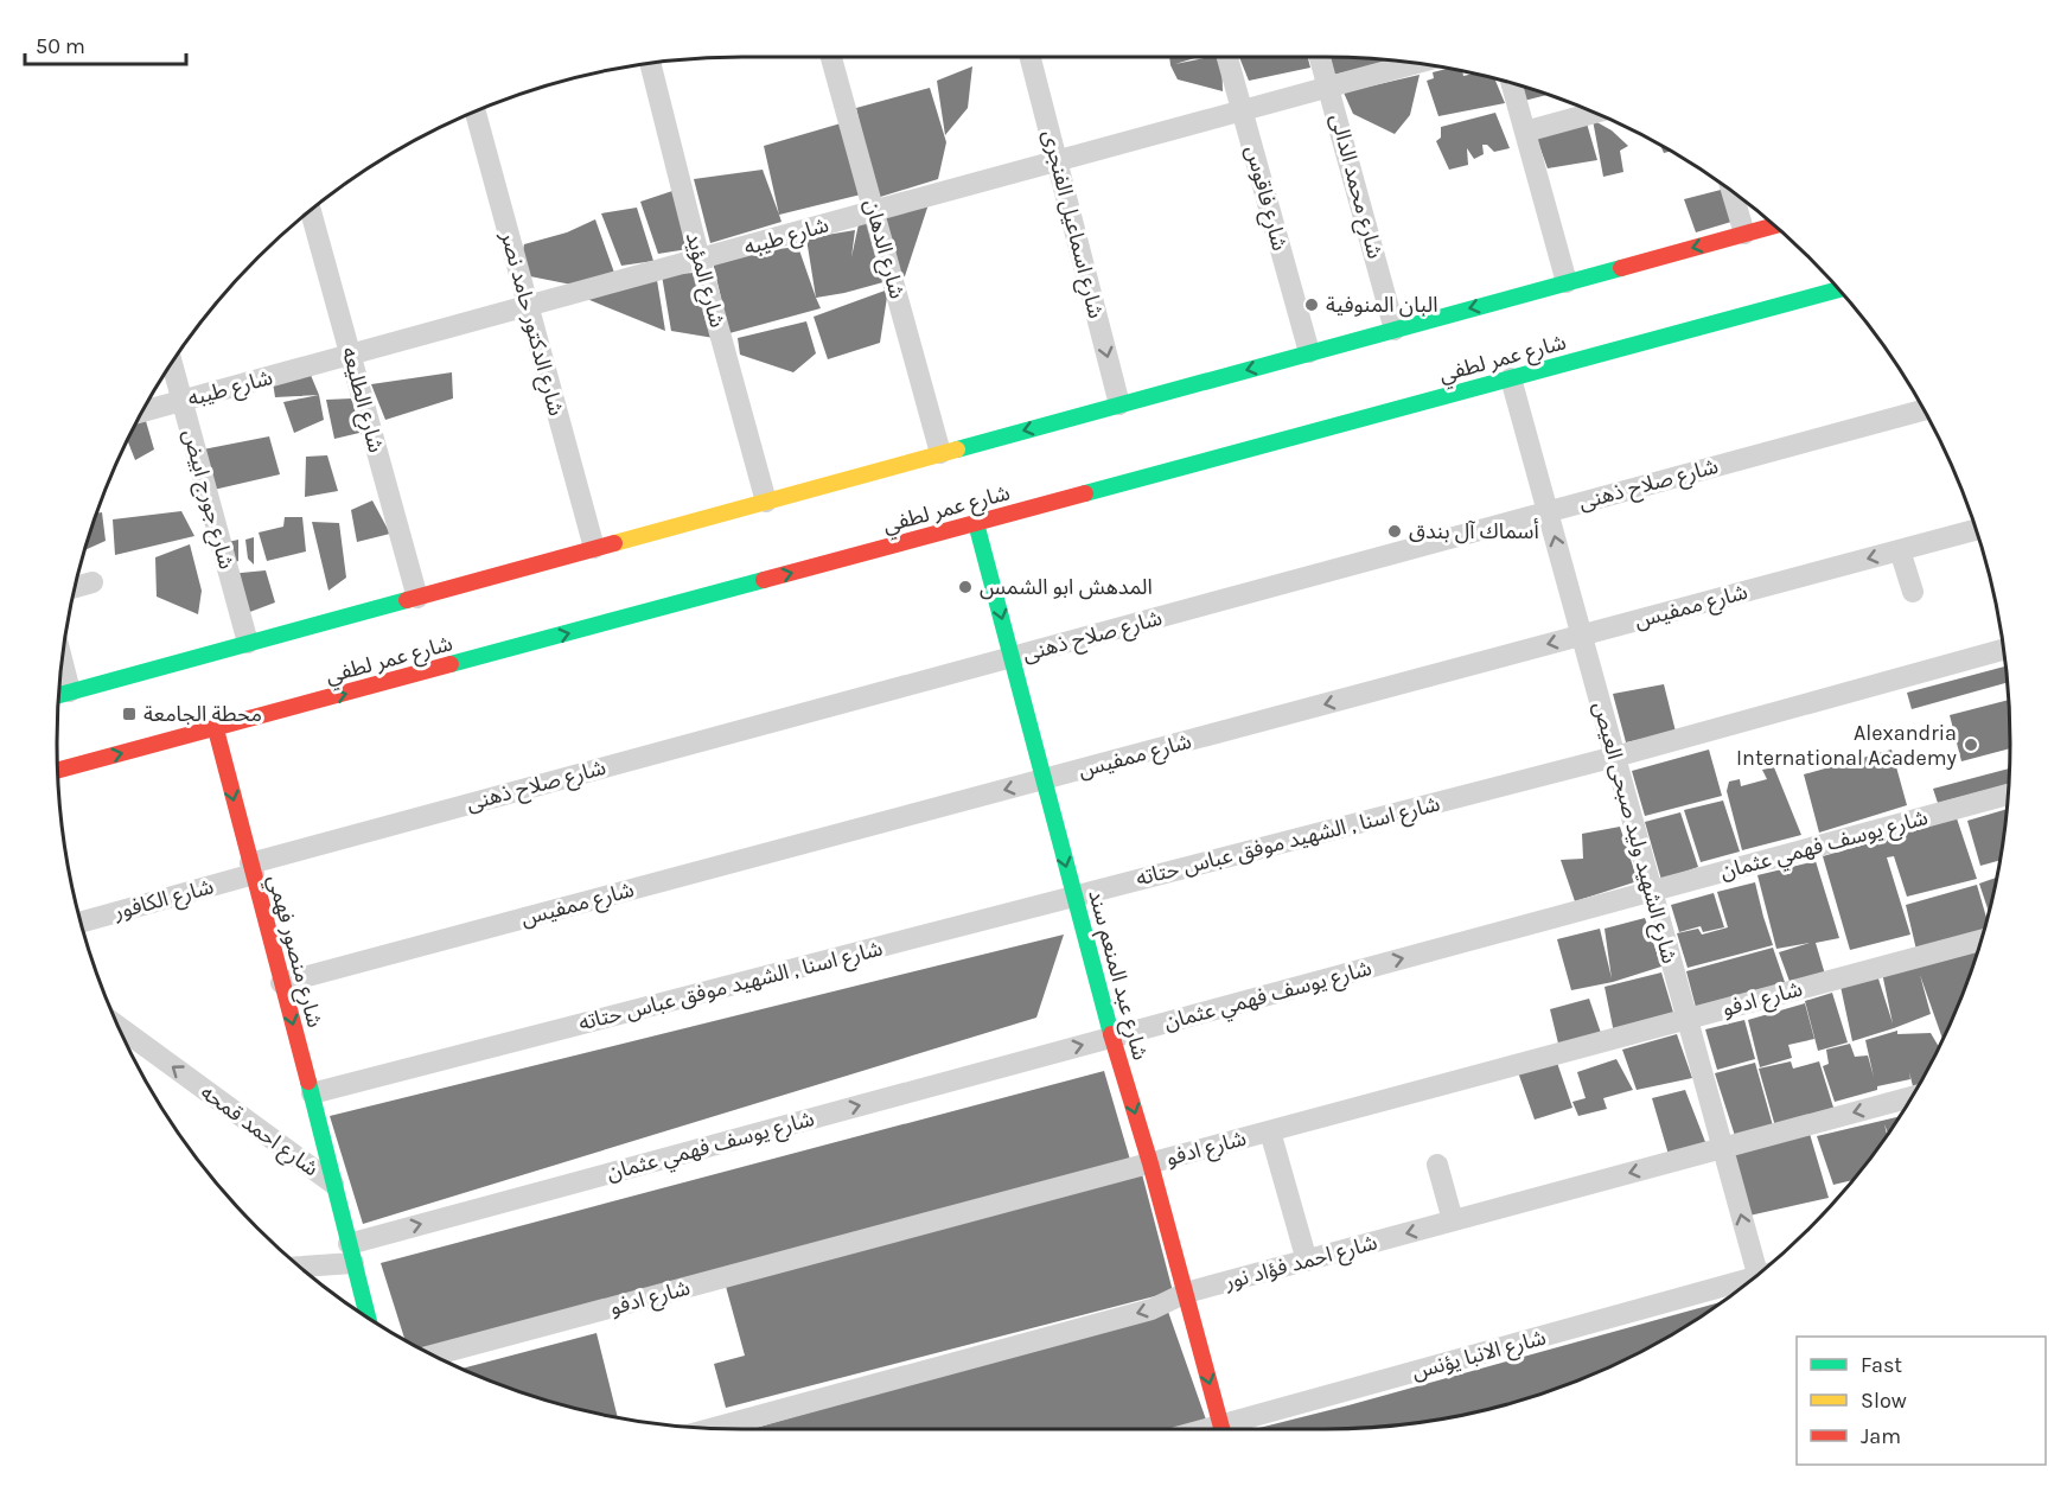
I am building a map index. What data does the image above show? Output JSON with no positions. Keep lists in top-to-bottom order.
{
  "streets": {
    "street": [
      "شارع محمد الدالى",
      "شارع فاقوس",
      "شارع اسماعيل الفنجرى",
      "شارع طيبه",
      "شارع الدهان",
      "شارع المؤيد",
      "شارع الدكتور حامد نصر",
      "شارع عمر لطفي",
      "شارع الطليعه",
      "شارع صلاح ذهنى",
      "شارع جورج ابيض",
      "شارع ممفيس",
      "شارع الشهيد وليد صبحى العيص",
      "شارع اسنا , الشهيد موفق عباس حتاته",
      "شارع يوسف فهمي عثمان",
      "شارع الكافور",
      "شارع منصور فهمي",
      "شارع عبد المنعم سند",
      "شارع ادفو",
      "شارع احمد قمحه",
      "شارع احمد فؤاد نور",
      "شارع الانبا يؤنس"
    ]
  },
  "crossings": [
    ["شارع محمد الدالى", "شارع طيبه"],
    ["شارع فاقوس", "شارع طيبه"],
    ["شارع اسماعيل الفنجرى", "شارع طيبه"],
    ["شارع طيبه", "شارع الدهان"],
    ["شارع طيبه", "شارع المؤيد"],
    ["شارع طيبه", "شارع الدكتور حامد نصر"],
    ["شارع طيبه", "شارع الطليعه"],
    ["شارع طيبه", "شارع جورج ابيض"],
    ["شارع عمر لطفي", "شارع الشهيد وليد صبحى العيص"],
    ["شارع عمر لطفي", "شارع منصور فهمي"],
    ["شارع عمر لطفي", "شارع عبد المنعم سند"],
    ["شارع صلاح ذهنى", "شارع الشهيد وليد صبحى العيص"],
    ["شارع صلاح ذهنى", "شارع الكافور"],
    ["شارع صلاح ذهنى", "شارع منصور فهمي"],
    ["شارع صلاح ذهنى", "شارع عبد المنعم سند"],
    ["شارع ممفيس", "شارع الشهيد وليد صبحى العيص"],
    ["شارع ممفيس", "شارع منصور فهمي"],
    ["شارع ممفيس", "شارع عبد المنعم سند"],
    ["شارع الشهيد وليد صبحى العيص", "شارع اسنا , الشهيد موفق عباس حتاته"],
    ["شارع الشهيد وليد صبحى العيص", "شارع يوسف فهمي عثمان"],
    ["شارع الشهيد وليد صبحى العيص", "شارع ادفو"],
    ["شارع الشهيد وليد صبحى العيص", "شارع احمد فؤاد نور"],
    ["شارع اسنا , الشهيد موفق عباس حتاته", "شارع منصور فهمي"],
    ["شارع اسنا , الشهيد موفق عباس حتاته", "شارع عبد المنعم سند"],
    ["شارع يوسف فهمي عثمان", "شارع عبد المنعم سند"],
    ["شارع يوسف فهمي عثمان", "شارع احمد قمحه"],
    ["شارع الكافور", "شارع منصور فهمي"],
    ["شارع منصور فهمي", "شارع احمد قمحه"],
    ["شارع عبد المنعم سند", "شارع ادفو"],
    ["شارع عبد المنعم سند", "شارع احمد فؤاد نور"]
  ],
  "one_way": [
    "شارع اسماعيل الفنجرى",
    "شارع ممفيس",
    "شارع يوسف فهمي عثمان",
    "شارع منصور فهمي",
    "شارع عبد المنعم سند",
    "شارع احمد قمحه",
    "شارع احمد فؤاد نور"
  ],
  "places": {
    "other": [
      "البان المنوفية",
      "أسماك آل بندق",
      "المدهش ابو الشمس",
      "Alexandria International Academy"
    ],
    "transit": ["محطة الجامعة"]
  },
  "legend": ["Fast", "Slow", "Jam"],
  "scale_bar": "50 m"
}
